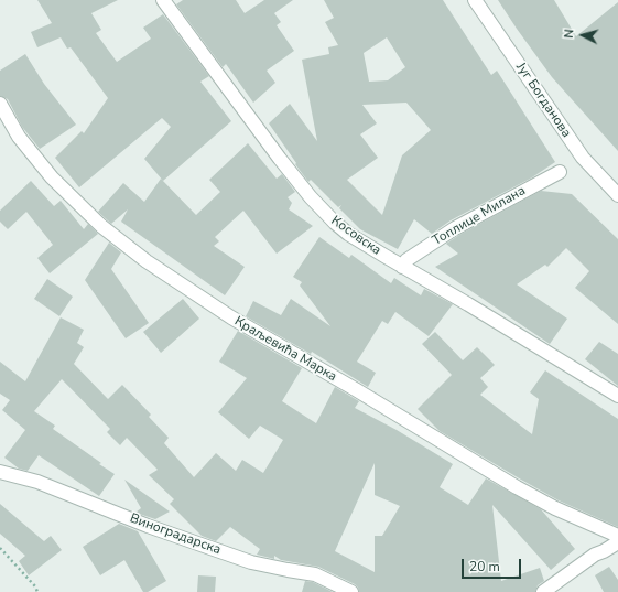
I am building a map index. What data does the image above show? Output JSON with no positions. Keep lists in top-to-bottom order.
{
  "streets": {
    "street": [
      "Југ Богданова",
      "Топлице Милана",
      "Косовска",
      "Краљевића Марка",
      "Виноградарска"
    ]
  },
  "crossings": [
    ["Топлице Милана", "Косовска"]
  ],
  "scale_bar": "20 m",
  "north": "left"
}
